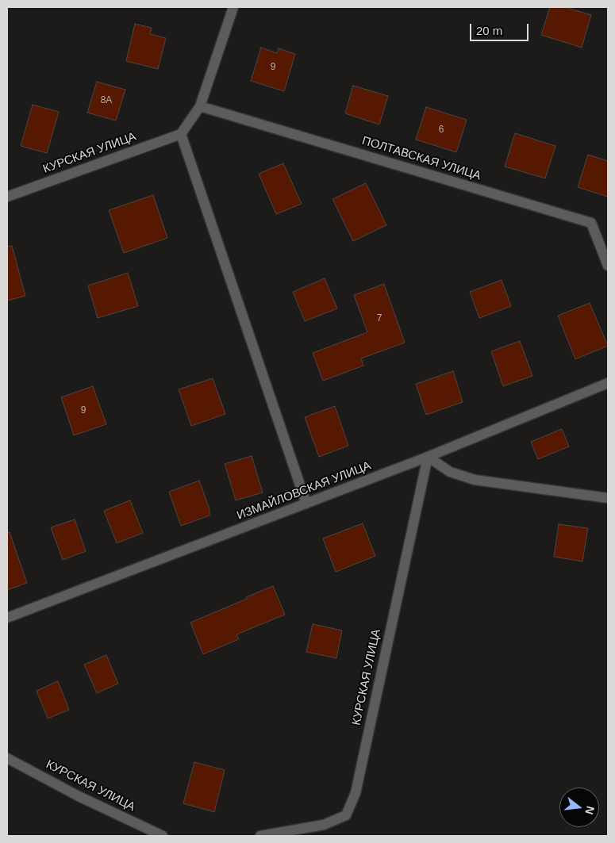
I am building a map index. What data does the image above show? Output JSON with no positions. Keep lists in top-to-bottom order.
{
  "streets": {
    "street": ["КУРСКАЯ УЛИЦА", "ПОЛТАВСКАЯ УЛИЦА", "ИЗМАЙЛОВСКАЯ УЛИЦА"]
  },
  "crossings": [
    ["КУРСКАЯ УЛИЦА", "ИЗМАЙЛОВСКАЯ УЛИЦА"]
  ],
  "house_numbers": [
    "9",
    "8А",
    "6",
    "7",
    "9"
  ],
  "scale_bar": "20 m",
  "north": "right"
}
